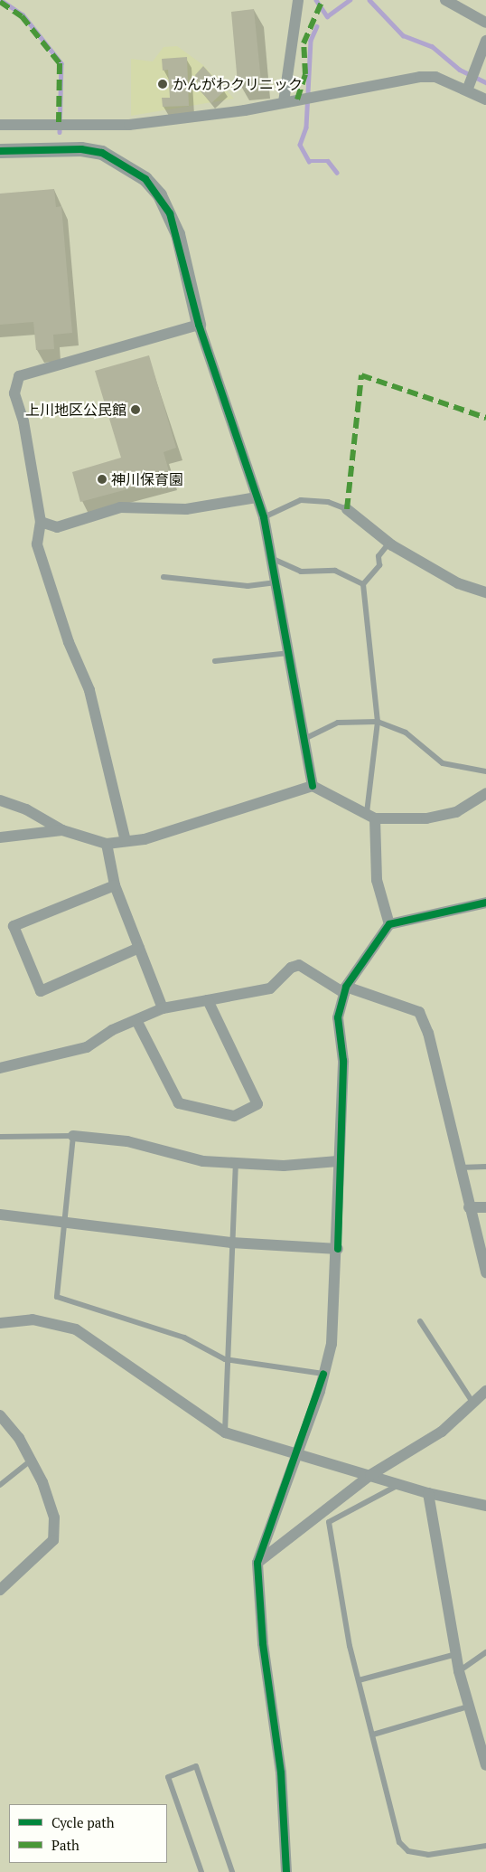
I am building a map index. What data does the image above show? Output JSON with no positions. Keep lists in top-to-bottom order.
{
  "places": ["かんがわクリニック", "上川地区公民館", "神川保育園"],
  "legend": ["Cycle path", "Path"]
}
